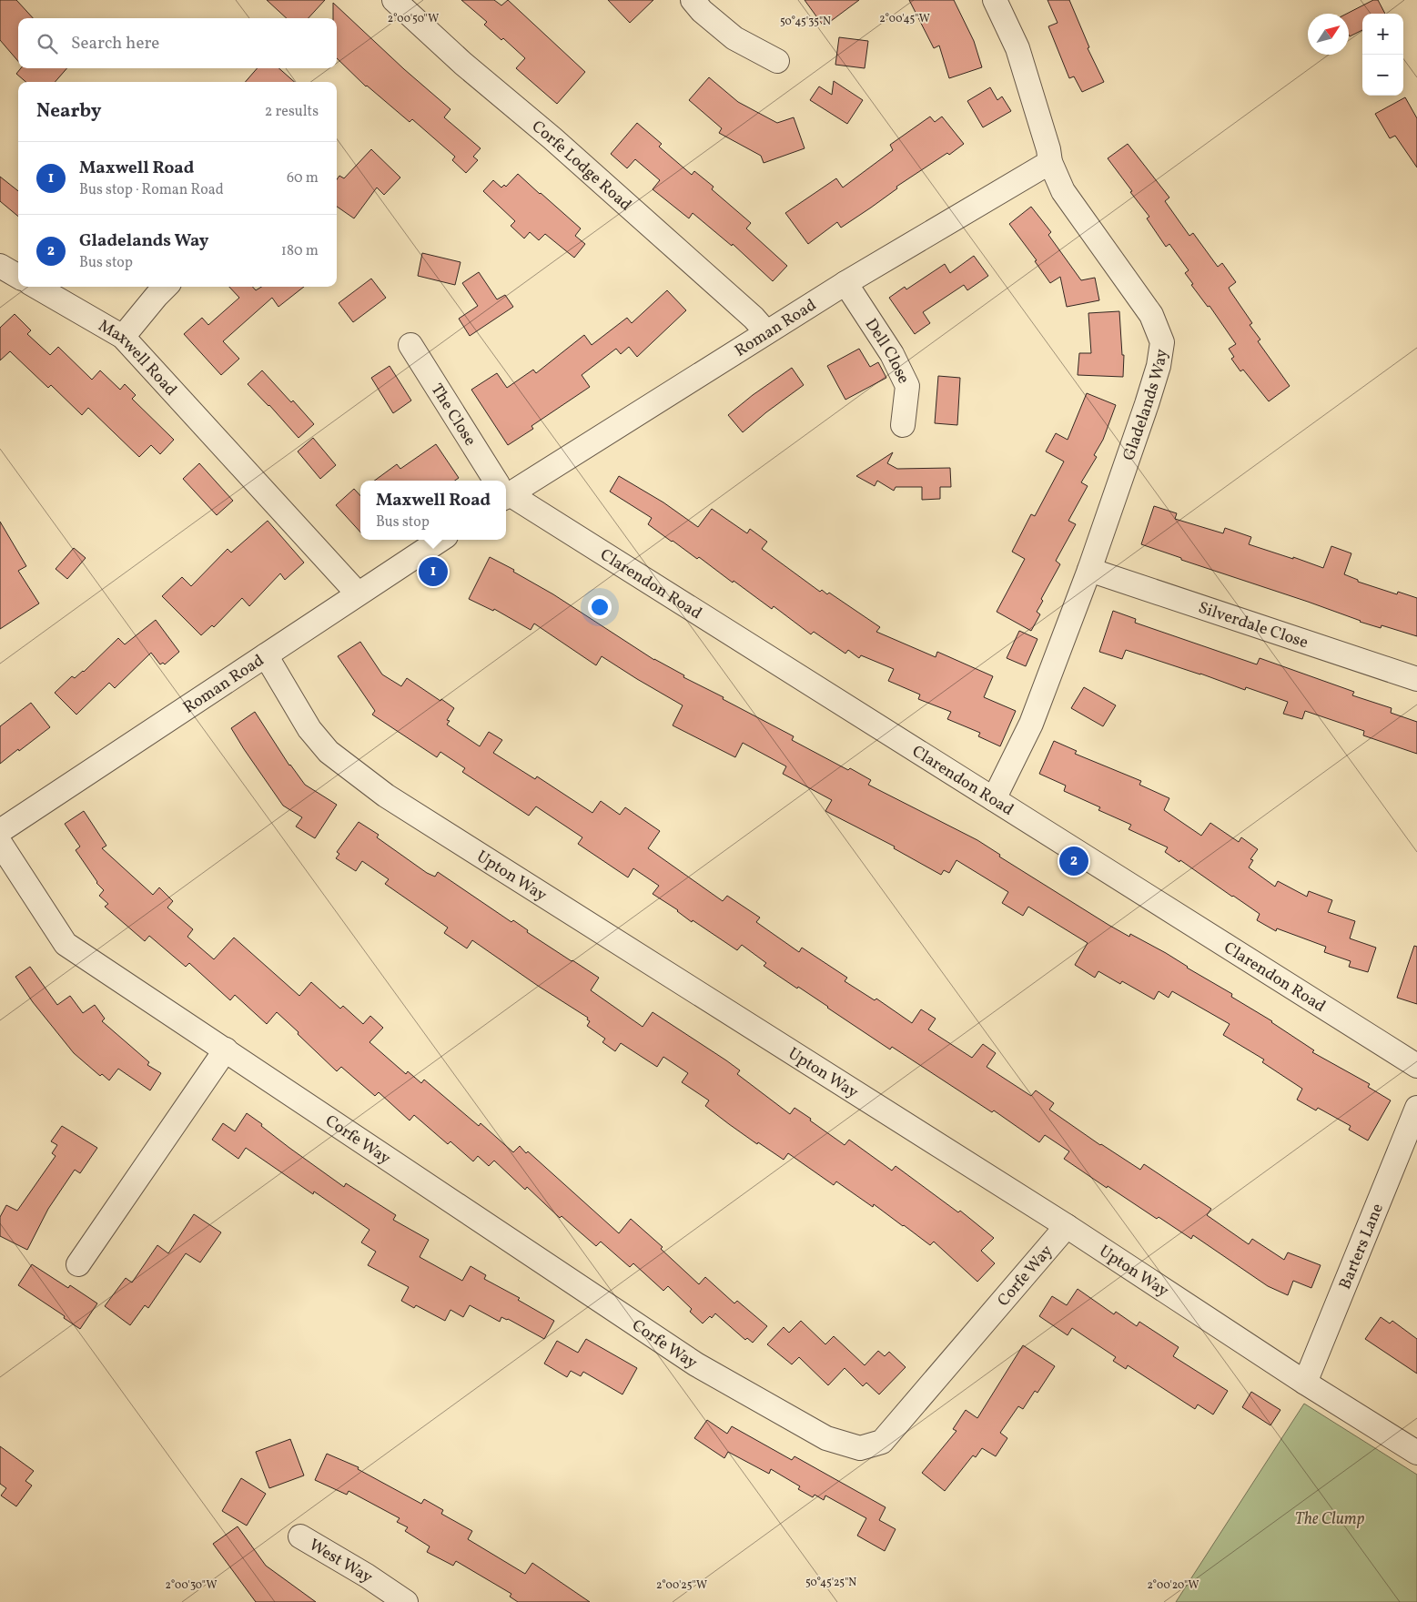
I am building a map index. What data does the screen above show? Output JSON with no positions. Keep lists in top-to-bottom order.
{
  "streets": {
    "street": [
      "Corfe Lodge Road",
      "Roman Road",
      "Dell Close",
      "Maxwell Road",
      "Gladelands Way",
      "The Close",
      "Clarendon Road",
      "Silverdale Close",
      "Upton Way",
      "Corfe Way",
      "Barters Lane",
      "West Way"
    ]
  },
  "crossings": [
    ["Corfe Lodge Road", "Roman Road"],
    ["Roman Road", "Dell Close"],
    ["Roman Road", "Maxwell Road"],
    ["Roman Road", "Gladelands Way"],
    ["Roman Road", "Upton Way"],
    ["Gladelands Way", "Clarendon Road"],
    ["Gladelands Way", "Silverdale Close"],
    ["Upton Way", "Corfe Way"],
    ["Upton Way", "Barters Lane"]
  ],
  "parks": ["The Clump"],
  "north": "top right",
  "page": {
    "map_buttons": ["+", "−"],
    "search": "Search here",
    "heading": ["Nearby", "2 results"],
    "list": [
      {
        "mark": "1",
        "name": "Maxwell Road",
        "note": "Bus stop · Roman Road",
        "value": "60 m"
      },
      {
        "mark": "2",
        "name": "Gladelands Way",
        "note": "Bus stop",
        "value": "180 m"
      }
    ],
    "popup": ["Maxwell Road", "Bus stop"],
    "pins": ["1", "2"]
  },
  "coordinates": [
    "2°00'50\"W",
    "2°00'45\"W",
    "50°45'35\"N",
    "50°45'25\"N",
    "2°00'30\"W",
    "2°00'25\"W",
    "2°00'20\"W"
  ]
}
